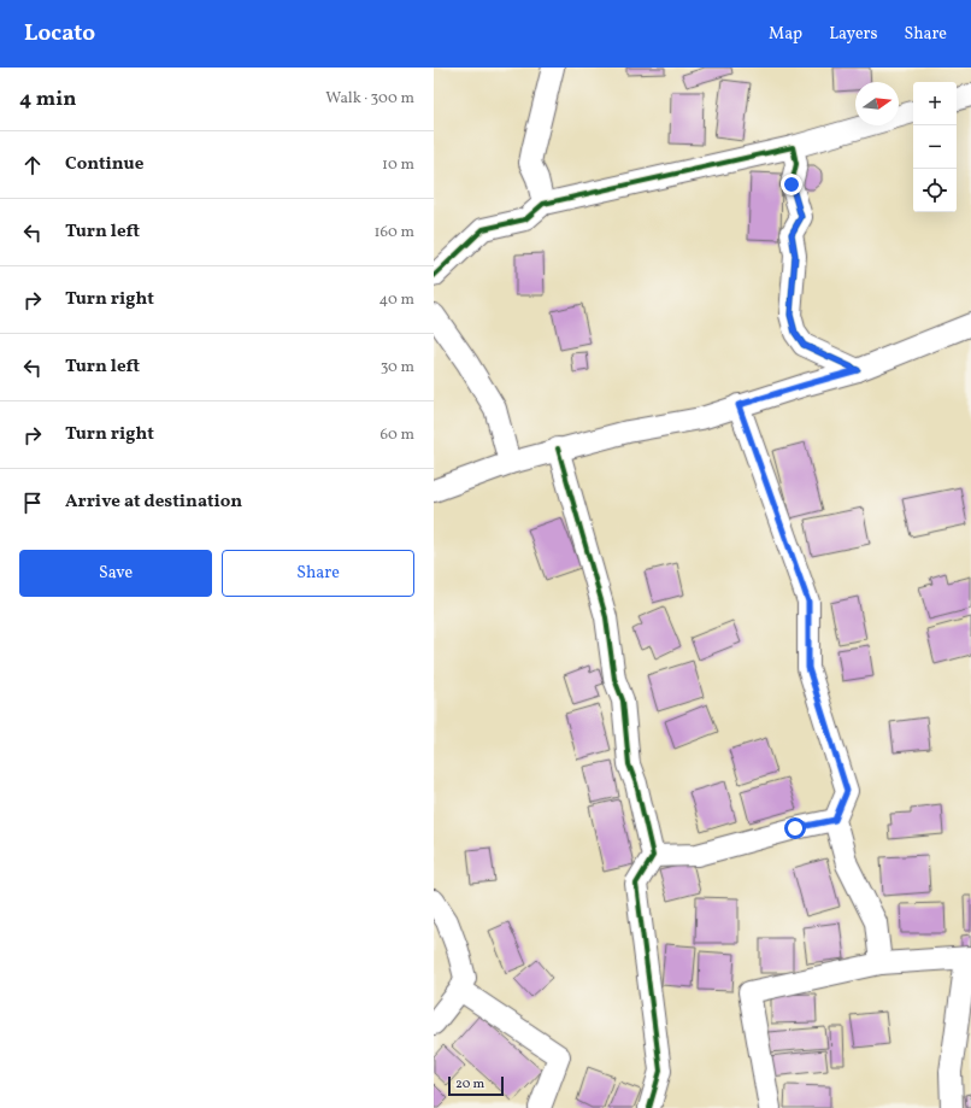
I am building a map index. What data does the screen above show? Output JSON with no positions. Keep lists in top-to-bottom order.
{
  "scale_bar": "20 m",
  "north": "right",
  "page": {
    "header": "Locato",
    "nav": ["Map", "Layers", "Share"],
    "heading": ["4 min", "Walk · 300 m"],
    "map_buttons": ["+", "−"],
    "list": [
      ["Continue", "10 m"],
      ["Turn left", "160 m"],
      ["Turn right", "40 m"],
      ["Turn left", "30 m"],
      ["Turn right", "60 m"],
      "Arrive at destination"
    ],
    "buttons": ["Save", "Share"],
    "scale": "20 m"
  }
}
